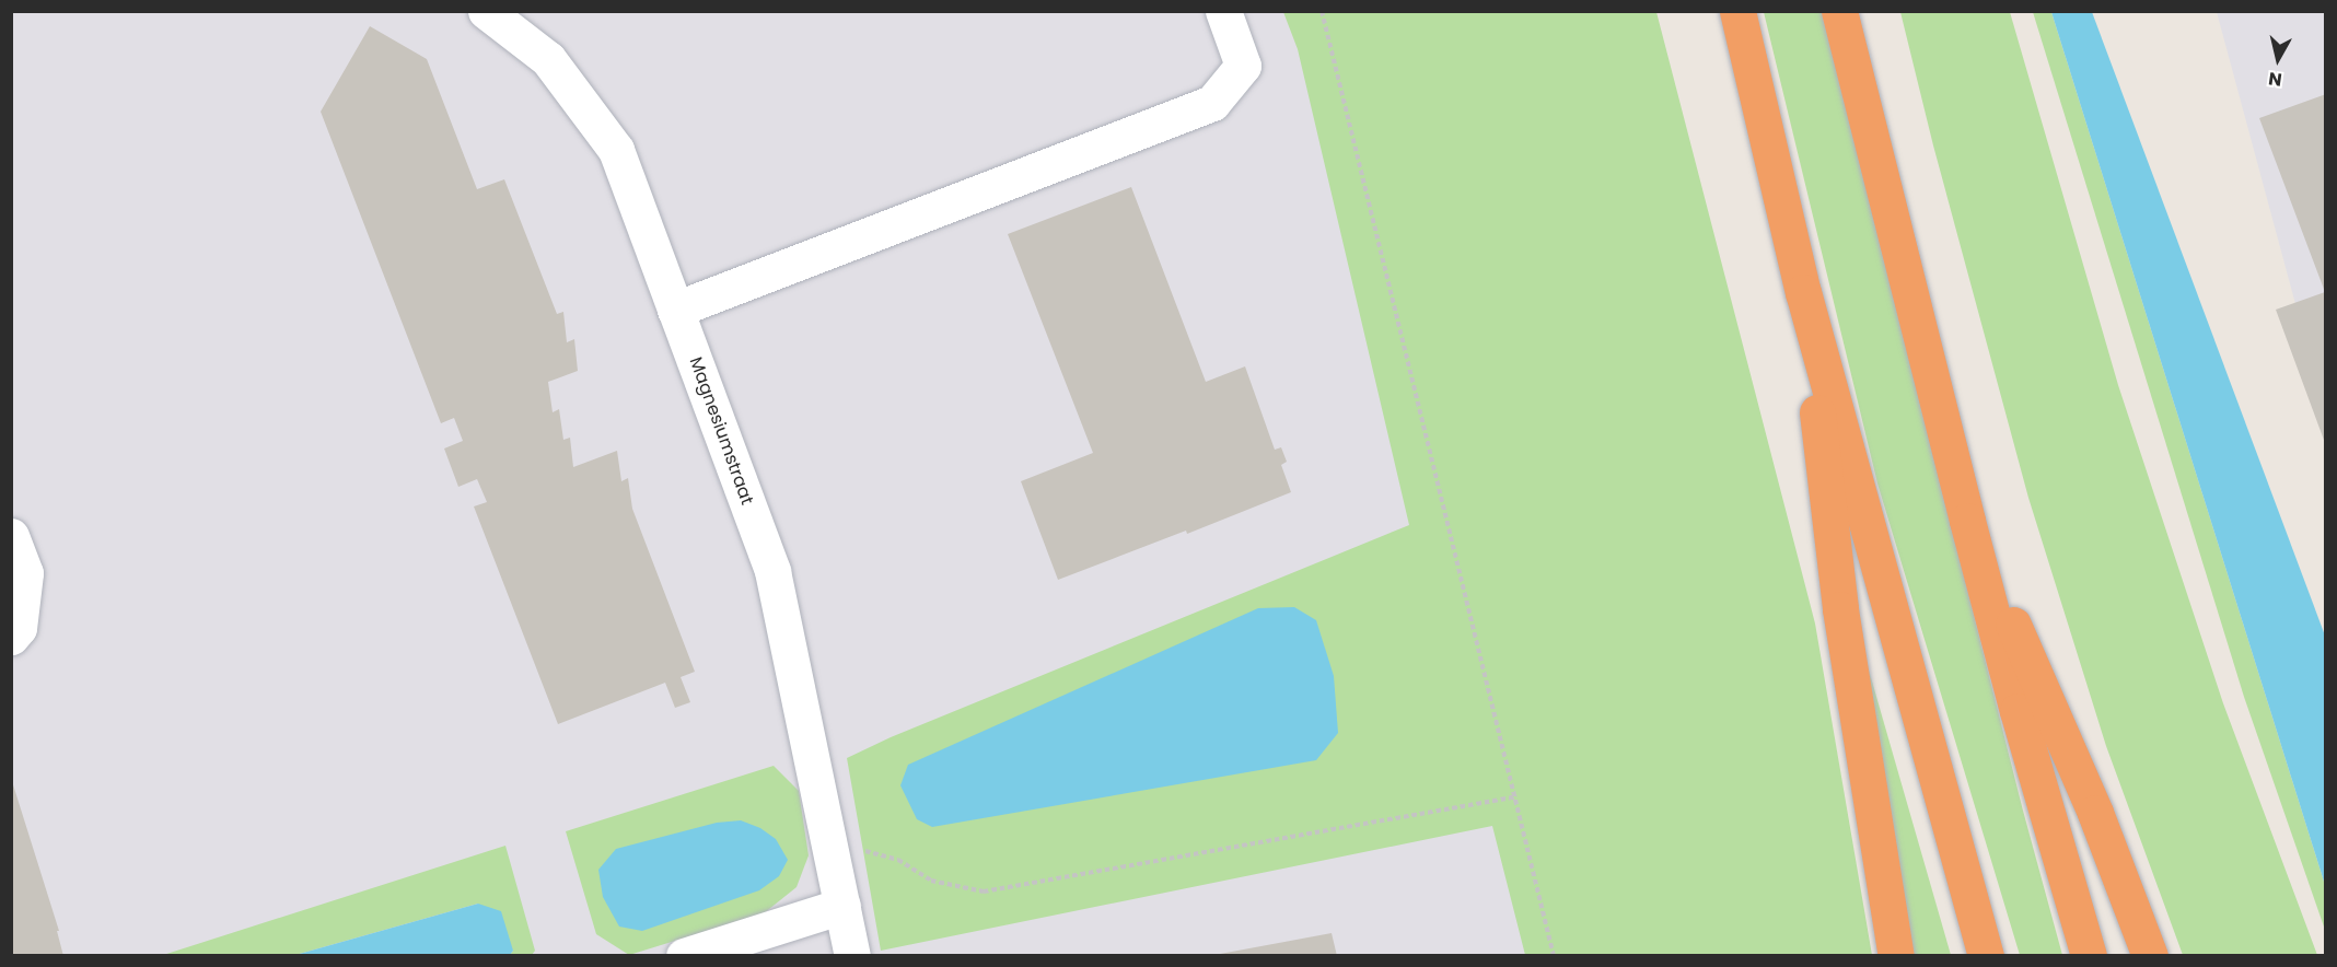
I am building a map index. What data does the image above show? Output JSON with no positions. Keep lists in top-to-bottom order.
{
  "streets": {
    "street": ["Magnesiumstraat"]
  },
  "north": "bottom"
}
